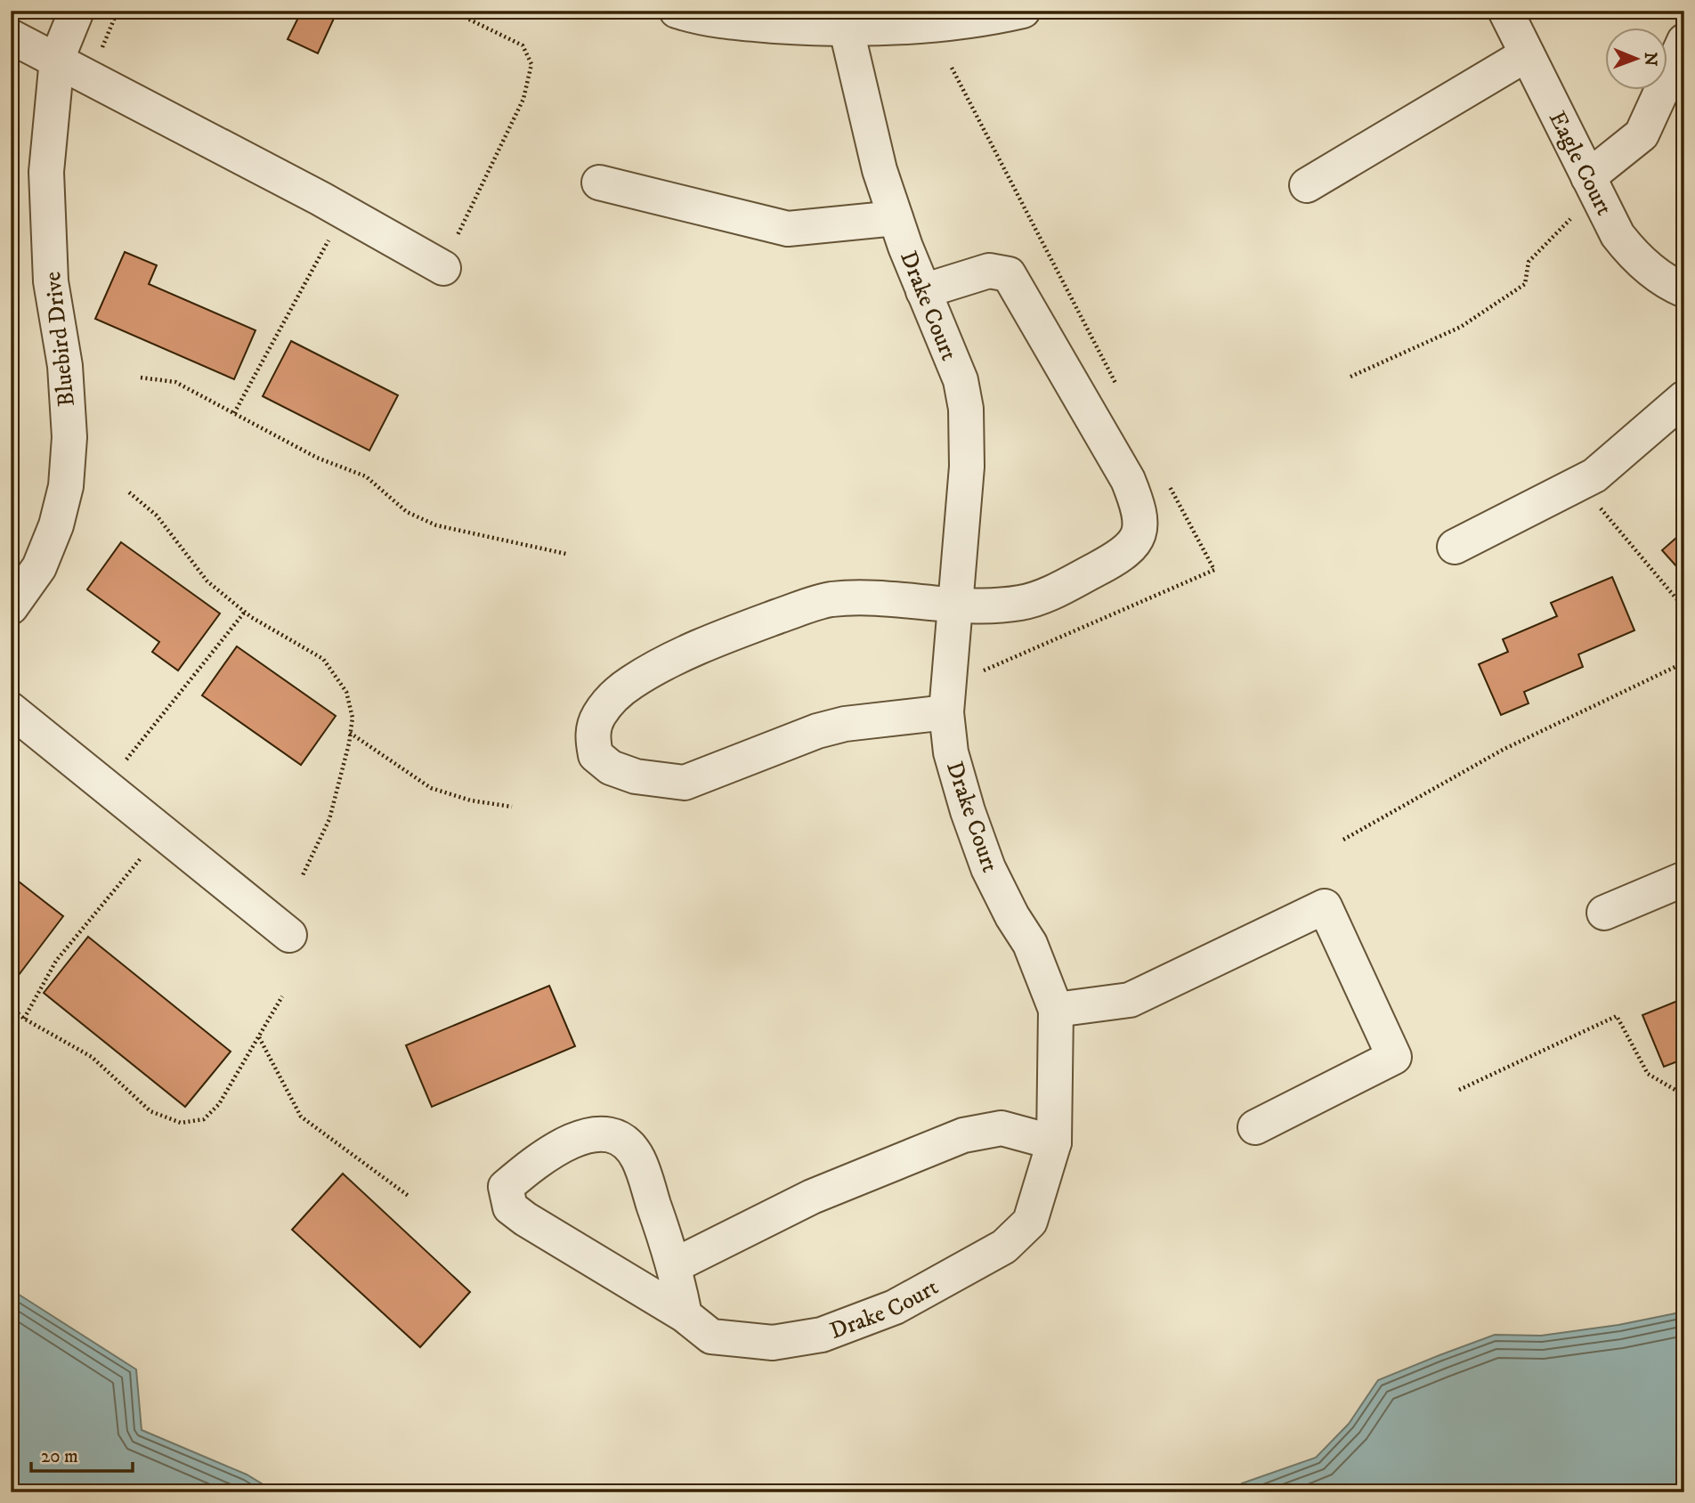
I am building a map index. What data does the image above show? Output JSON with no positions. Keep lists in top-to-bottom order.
{
  "streets": {
    "street": ["Eagle Court", "Drake Court", "Bluebird Drive"]
  },
  "scale_bar": "20 m",
  "north": "right"
}
